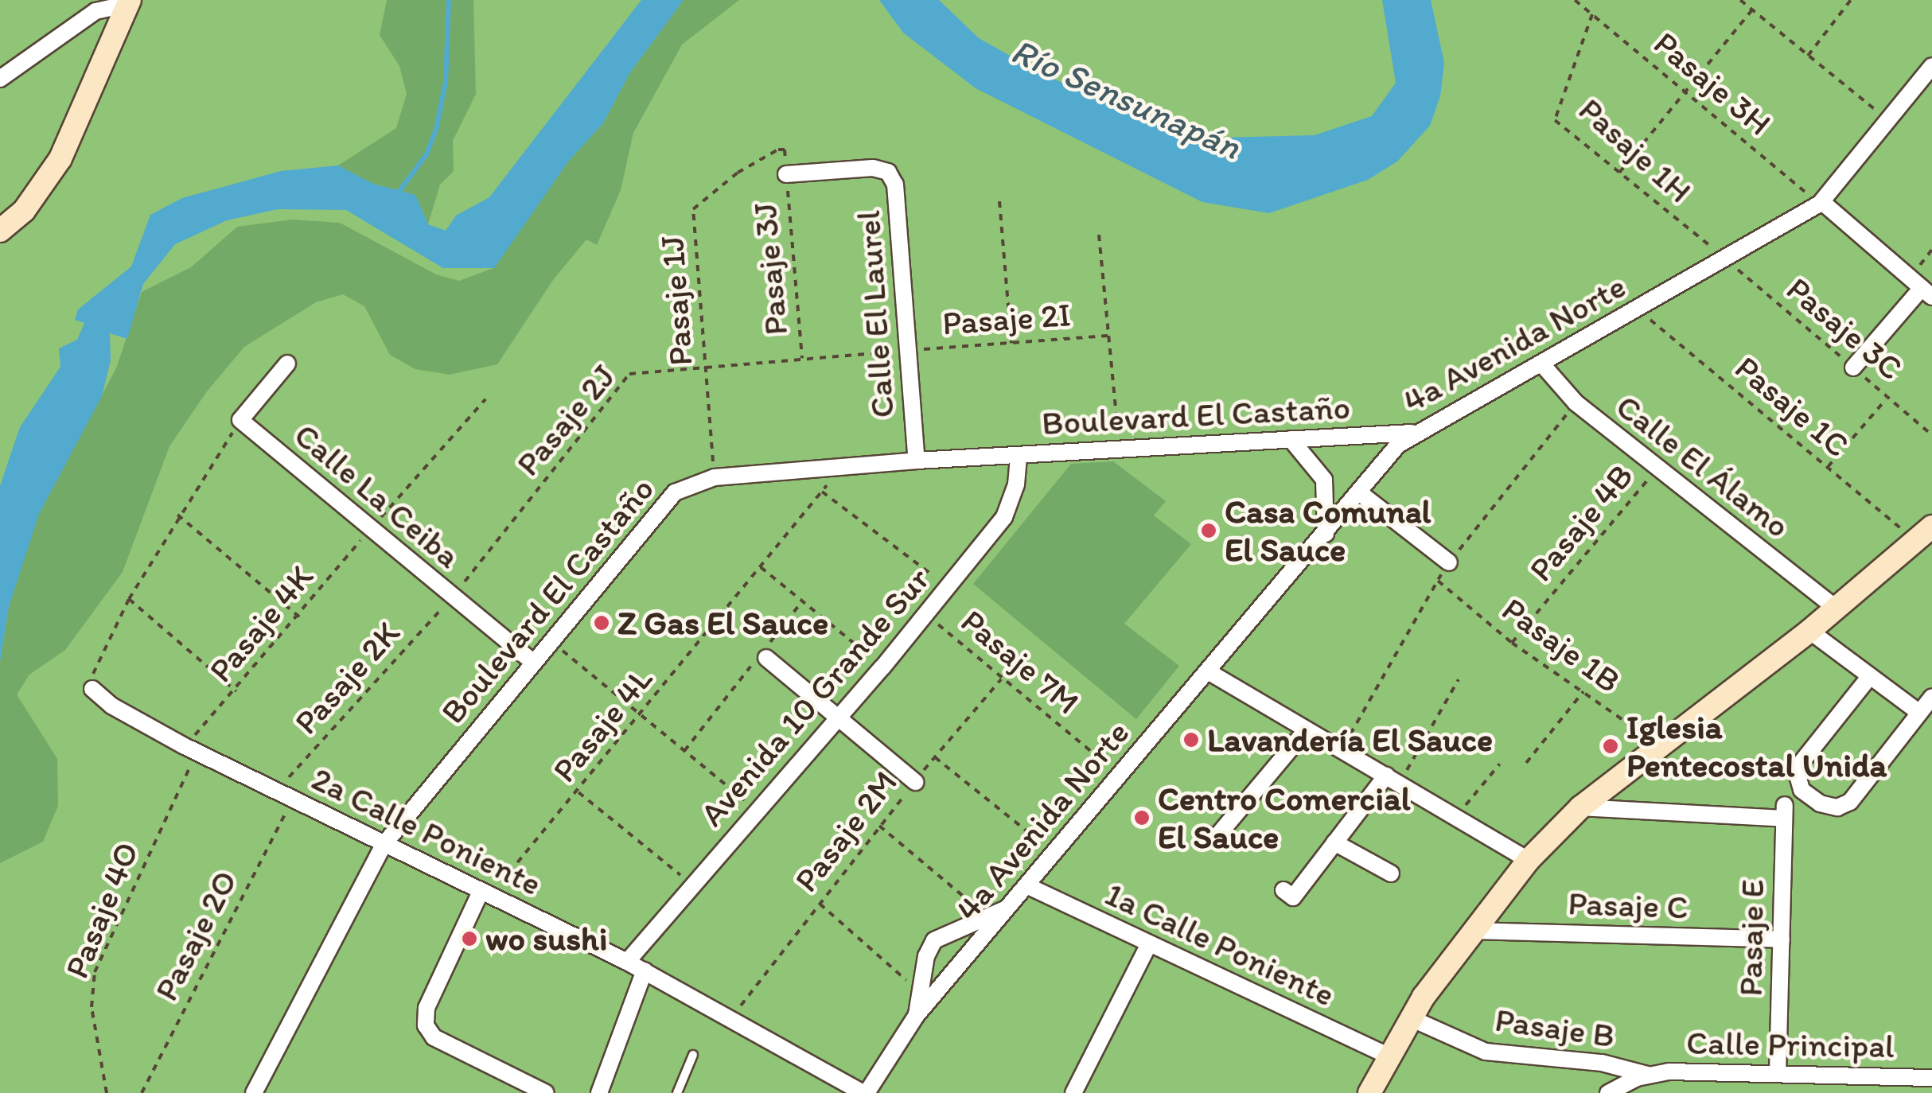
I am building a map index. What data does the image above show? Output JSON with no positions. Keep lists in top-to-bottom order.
{
  "streets": {
    "street": [
      "Calle El Laurel",
      "4a Avenida Norte",
      "Boulevard El Castaño",
      "Calle El Álamo",
      "Calle La Ceiba",
      "Avenida 10 Grande Sur",
      "2a Calle Poniente",
      "Pasaje C",
      "Pasaje E",
      "1a Calle Poniente",
      "Pasaje B",
      "Calle Principal"
    ],
    "path": [
      "Pasaje 3H",
      "Pasaje 1H",
      "Pasaje 3J",
      "Pasaje 1J",
      "Pasaje 2I",
      "Pasaje 3C",
      "Pasaje 1C",
      "Pasaje 2J",
      "Pasaje 4B",
      "Pasaje 4K",
      "Pasaje 1B",
      "Pasaje 7M",
      "Pasaje 2K",
      "Pasaje 4L",
      "Pasaje 2M",
      "Pasaje 4O",
      "Pasaje 2O"
    ]
  },
  "crossings": [
    ["Pasaje 3H", "Pasaje 1H"],
    ["Pasaje 3H", "4a Avenida Norte"],
    ["Pasaje 1H", "Pasaje 3C"],
    ["Pasaje 1H", "4a Avenida Norte"],
    ["Pasaje 3J", "Pasaje 1J"],
    ["Pasaje 3J", "Calle El Laurel"],
    ["Pasaje 3J", "Pasaje 2J"],
    ["Pasaje 1J", "Calle El Laurel"],
    ["Pasaje 1J", "Boulevard El Castaño"],
    ["Pasaje 1J", "Pasaje 2J"],
    ["Calle El Laurel", "Pasaje 2I"],
    ["Calle El Laurel", "Boulevard El Castaño"],
    ["Calle El Laurel", "Pasaje 2J"],
    ["Pasaje 2I", "Pasaje 2J"],
    ["Pasaje 3C", "4a Avenida Norte"],
    ["4a Avenida Norte", "Pasaje 1C"],
    ["4a Avenida Norte", "Boulevard El Castaño"],
    ["4a Avenida Norte", "Calle El Álamo"],
    ["4a Avenida Norte", "Pasaje 7M"],
    ["4a Avenida Norte", "2a Calle Poniente"],
    ["4a Avenida Norte", "1a Calle Poniente"],
    ["Boulevard El Castaño", "Calle La Ceiba"],
    ["Boulevard El Castaño", "Avenida 10 Grande Sur"],
    ["Boulevard El Castaño", "Pasaje 4L"],
    ["Boulevard El Castaño", "2a Calle Poniente"],
    ["Pasaje 2J", "Calle La Ceiba"],
    ["Pasaje 2J", "Pasaje 2K"],
    ["Calle El Álamo", "Pasaje 4B"],
    ["Calle La Ceiba", "Pasaje 4K"],
    ["Calle La Ceiba", "Pasaje 2K"],
    ["Pasaje 4B", "Pasaje 1B"],
    ["Pasaje 4K", "2a Calle Poniente"],
    ["Pasaje 4K", "Pasaje 4O"],
    ["Pasaje 7M", "Avenida 10 Grande Sur"],
    ["Pasaje 7M", "Pasaje 2M"],
    ["Pasaje 2K", "2a Calle Poniente"],
    ["Avenida 10 Grande Sur", "2a Calle Poniente"],
    ["Pasaje 4L", "2a Calle Poniente"],
    ["2a Calle Poniente", "Pasaje 2M"],
    ["2a Calle Poniente", "Pasaje 4O"],
    ["2a Calle Poniente", "Pasaje 2O"],
    ["Pasaje C", "Pasaje E"],
    ["Pasaje E", "Calle Principal"],
    ["Pasaje B", "Calle Principal"]
  ],
  "water": ["Río Sensunapán"],
  "places": [
    "Casa Comunal El Sauce",
    "Z Gas El Sauce",
    "Lavandería El Sauce",
    "Iglesia Pentecostal Unida",
    "Centro Comercial El Sauce",
    "wo sushi"
  ]
}
